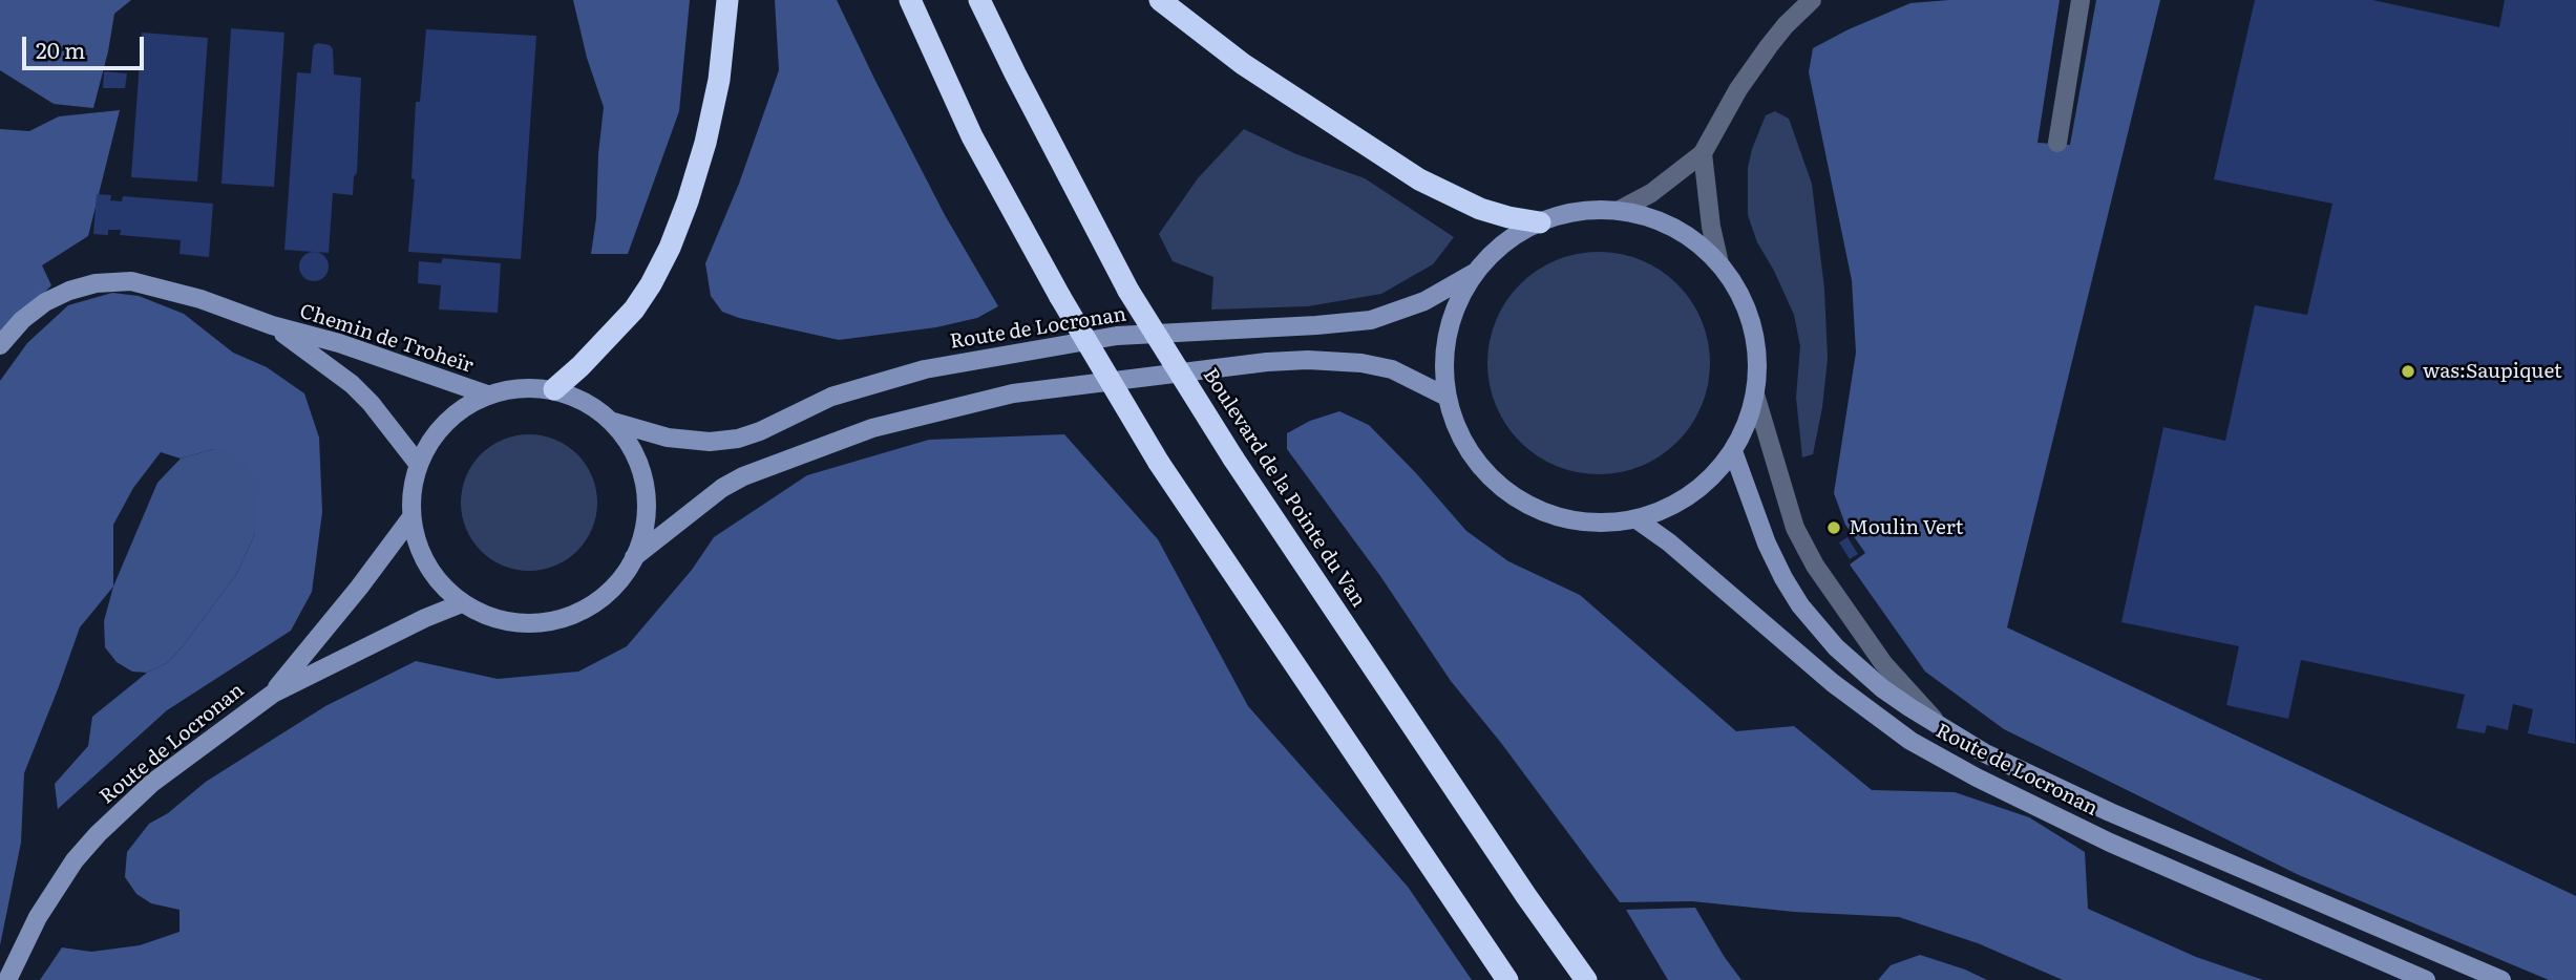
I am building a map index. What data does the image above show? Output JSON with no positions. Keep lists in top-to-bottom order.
{
  "streets": {
    "highway": ["Boulevard de la Pointe du Van"],
    "main road": ["Route de Locronan", "Chemin de Troheïr"]
  },
  "crossings": [
    ["Route de Locronan", "Chemin de Troheïr"]
  ],
  "places": ["was:Saupiquet", "Moulin Vert"],
  "scale_bar": "20 m"
}
